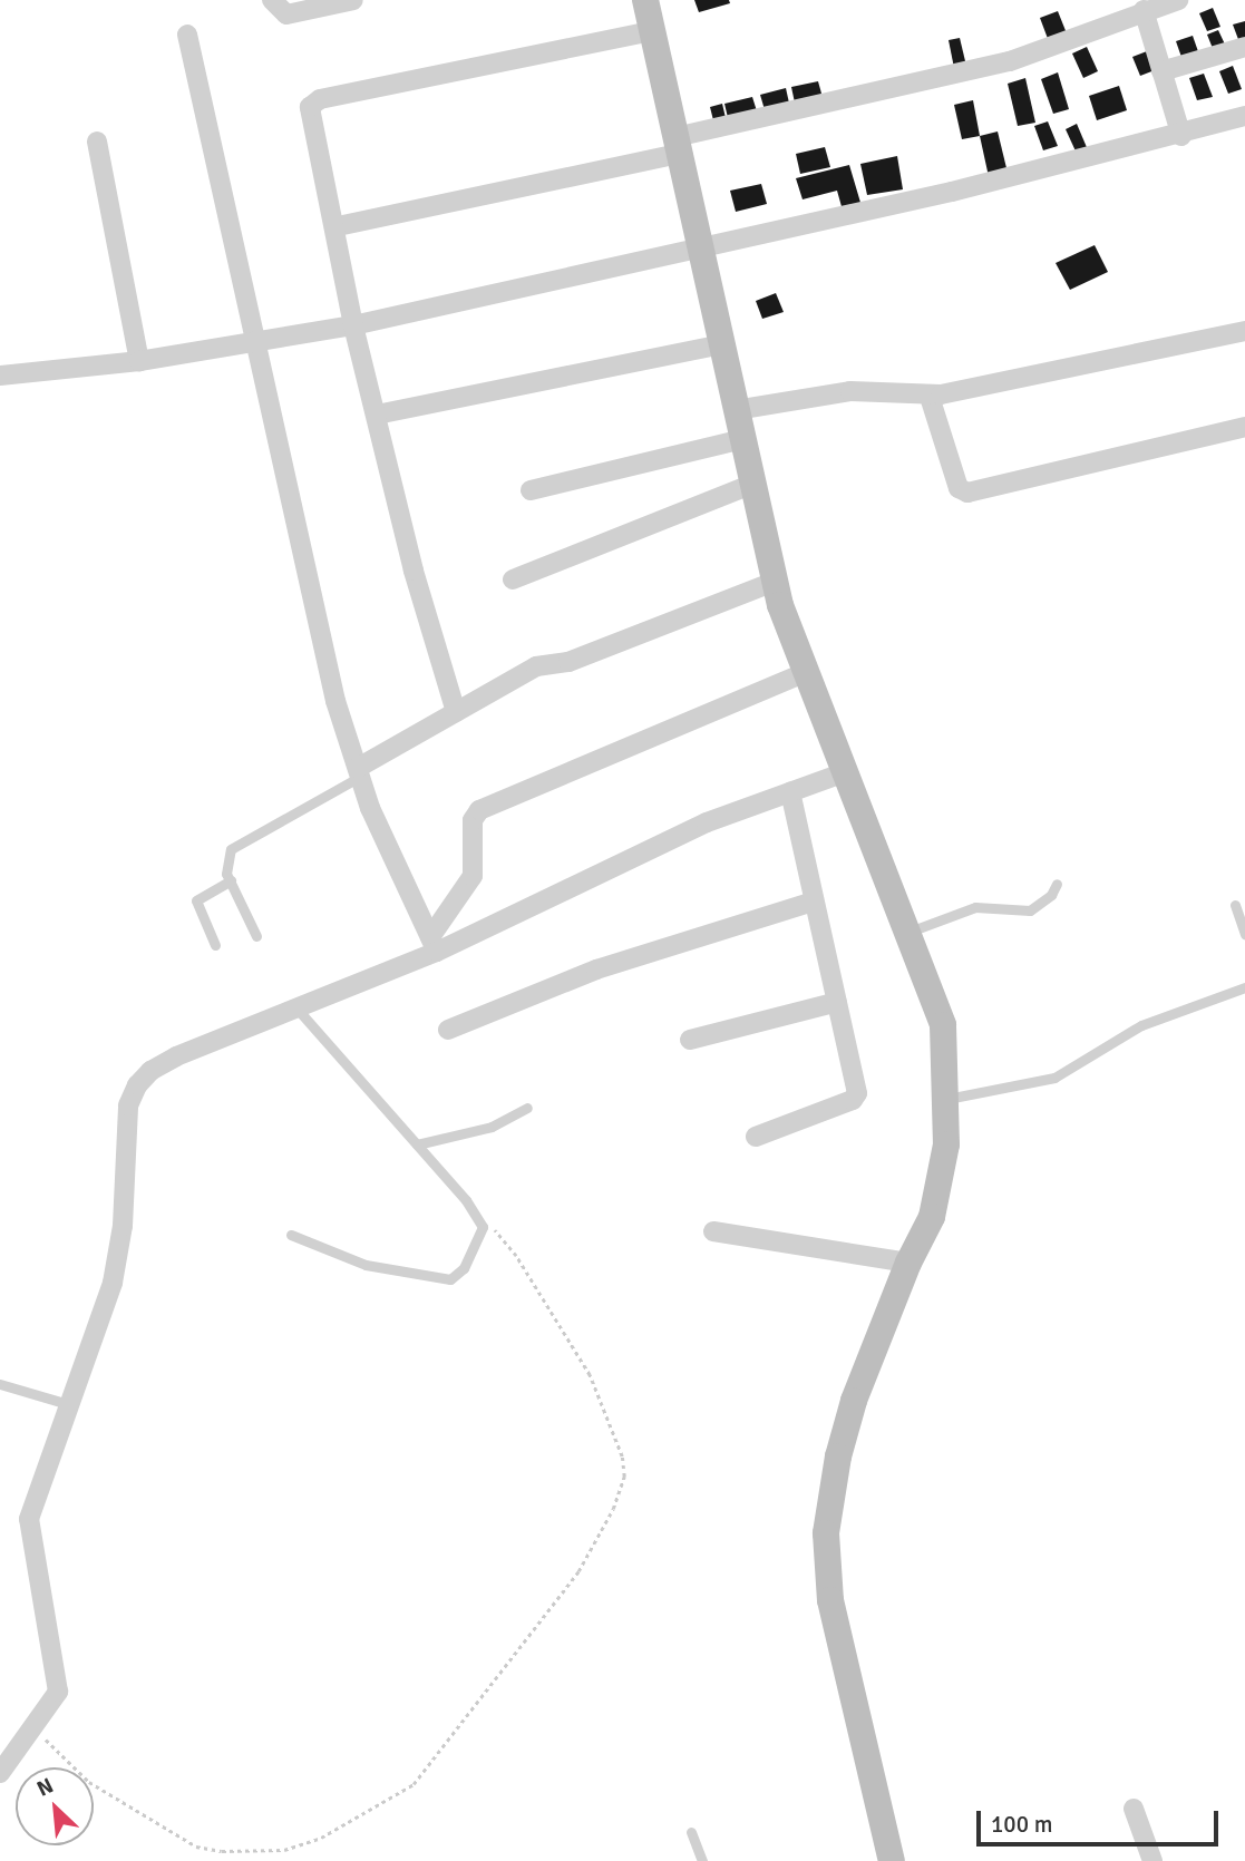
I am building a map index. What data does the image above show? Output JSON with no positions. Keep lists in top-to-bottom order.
{
  "scale_bar": "100 m",
  "north": "top left"
}
